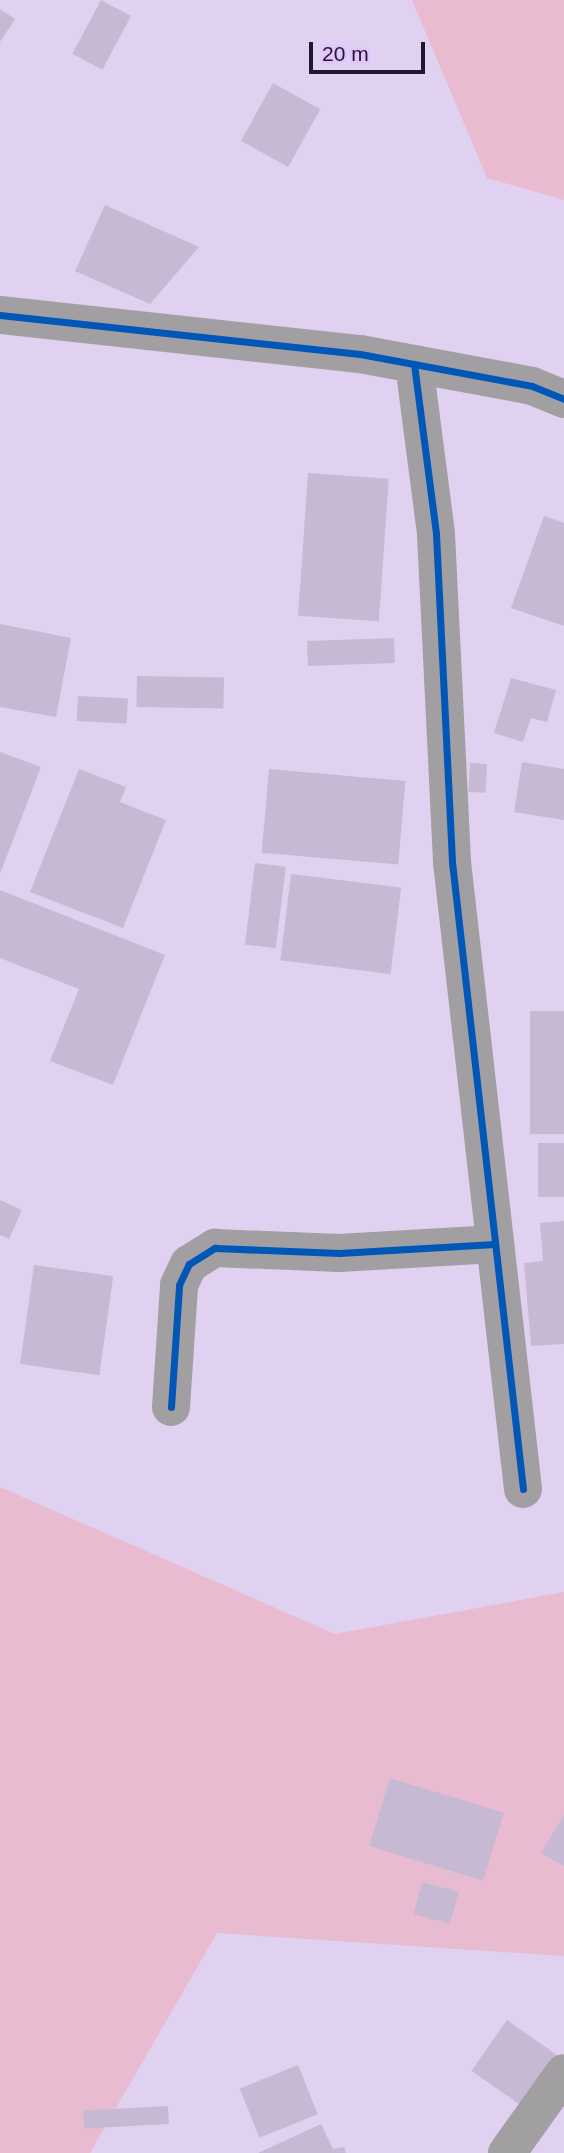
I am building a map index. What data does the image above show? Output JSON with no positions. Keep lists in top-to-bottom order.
{
  "scale_bar": "20 m"
}
